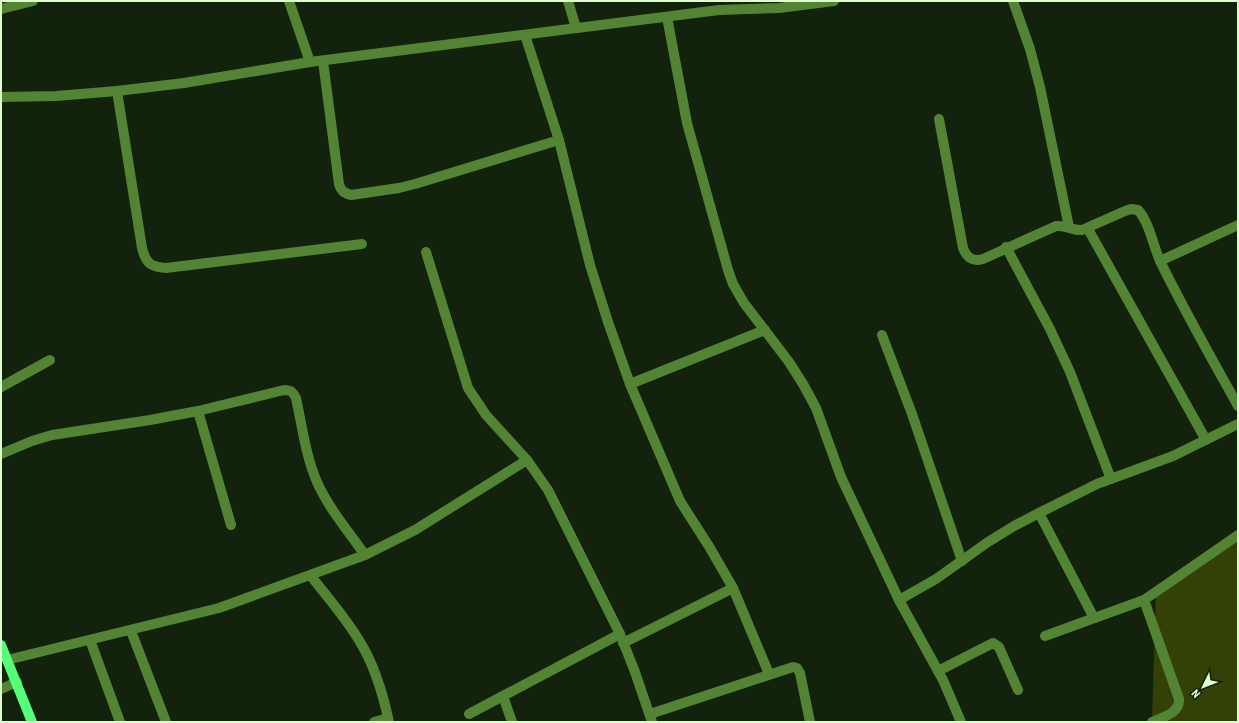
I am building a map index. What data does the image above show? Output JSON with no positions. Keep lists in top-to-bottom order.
{
  "north": "bottom left"
}
